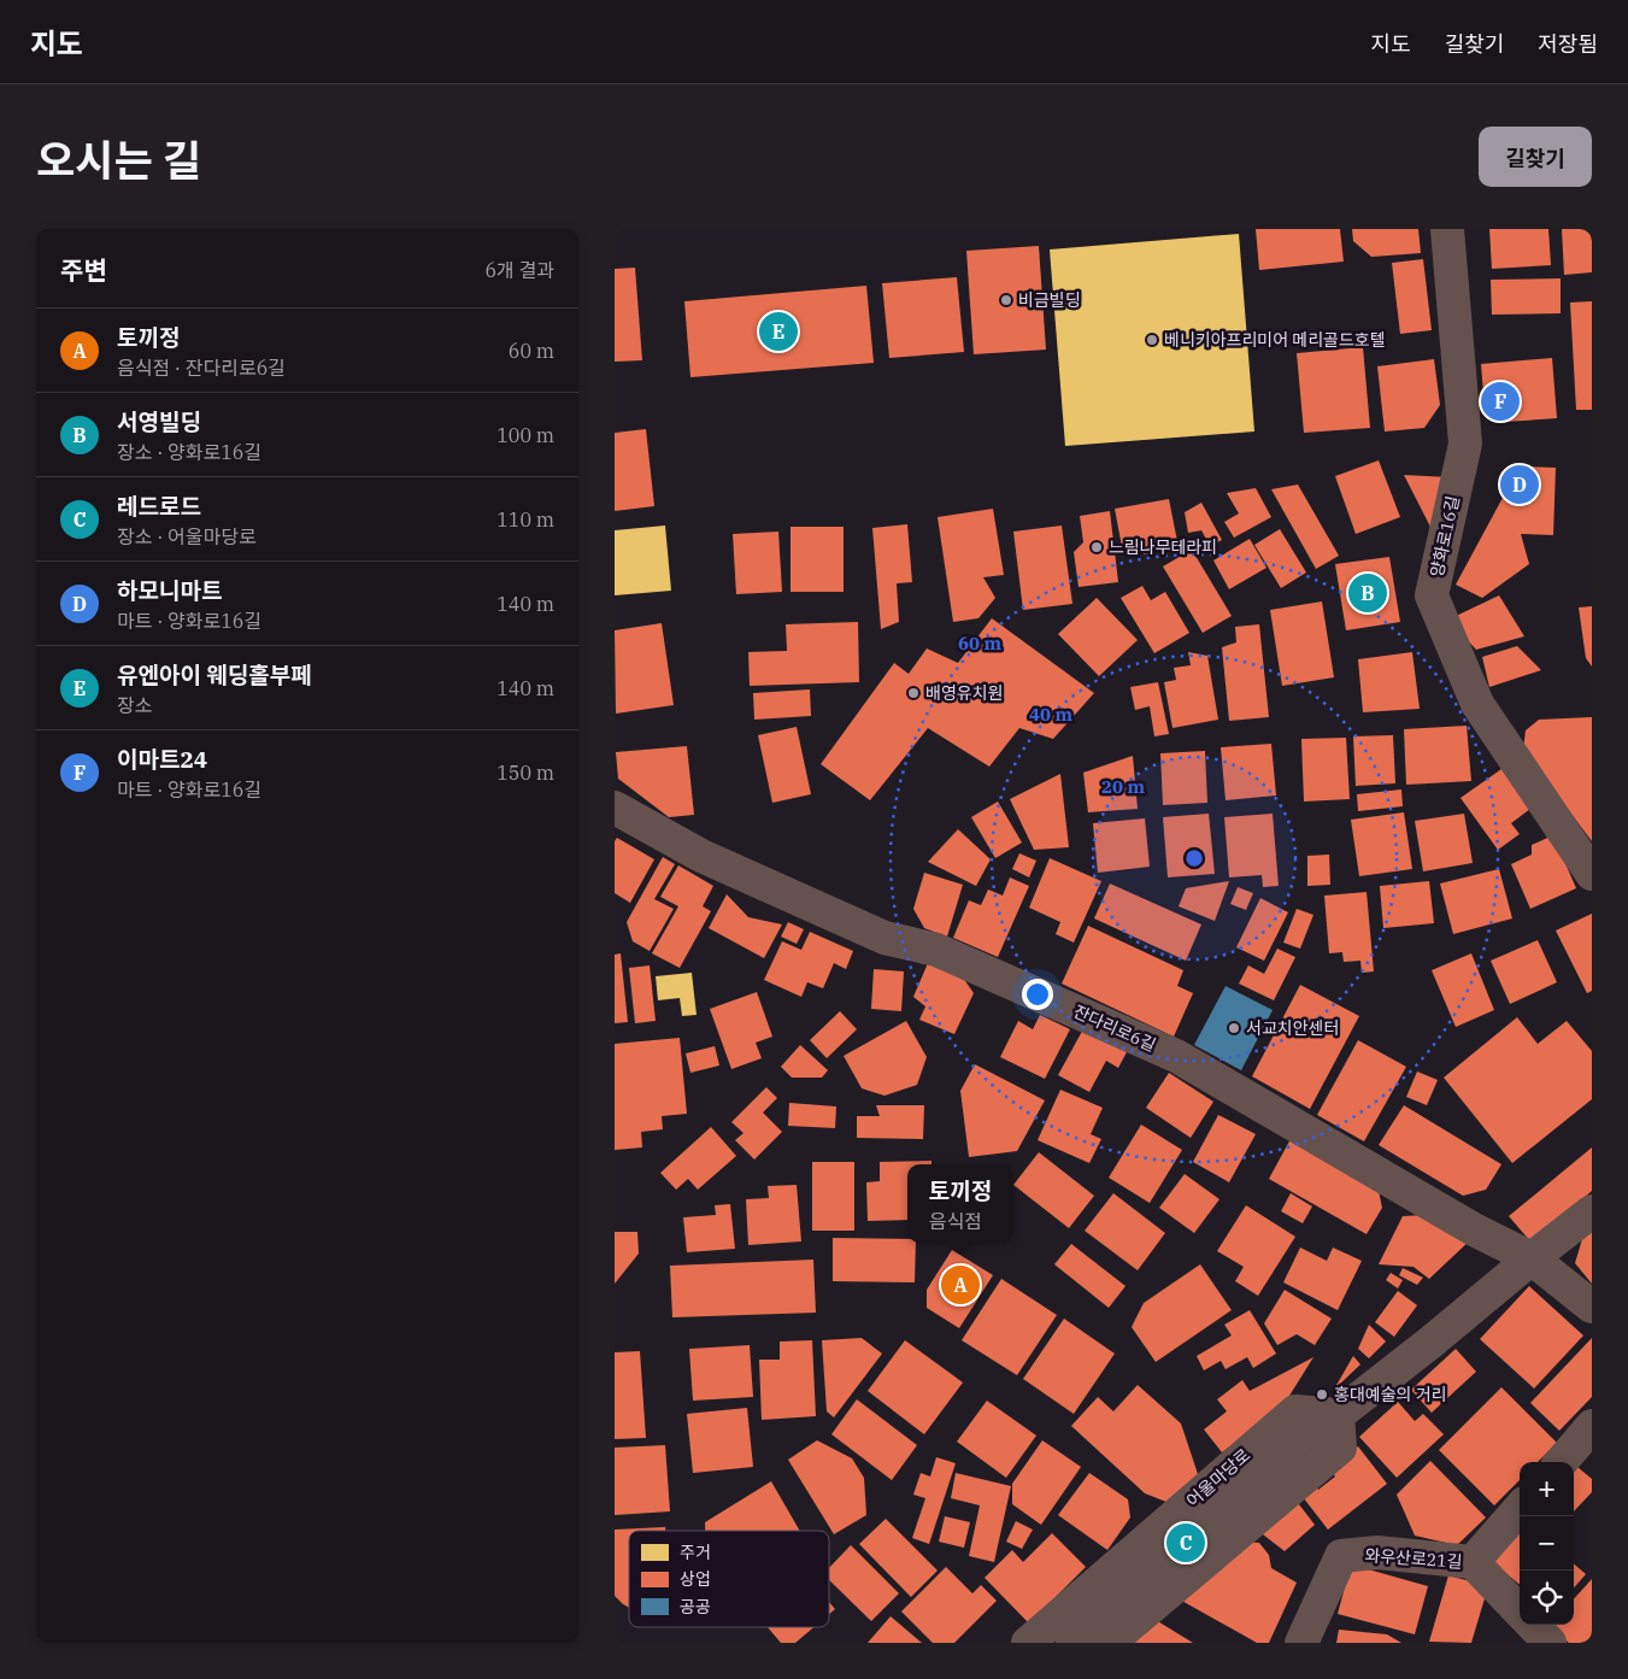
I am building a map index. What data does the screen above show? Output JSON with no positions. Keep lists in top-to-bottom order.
{
  "streets": {
    "street": [
      "양화로16길",
      "잔다리로6길",
      "어울마당로",
      "와우산로21길"
    ]
  },
  "places": [
    "비금빌딩",
    "베니키아프리미어 메리골드호텔",
    "느림나무테라피",
    "배영유치원",
    "서교치안센터",
    "홍대예술의 거리"
  ],
  "legend": ["주거", "상업", "공공"],
  "page": {
    "header": "지도",
    "nav": ["지도", "길찾기", "저장됨"],
    "title": "오시는 길",
    "buttons": "길찾기",
    "heading": ["주변", "6개 결과"],
    "list": [
      {
        "mark": "A",
        "name": "토끼정",
        "note": "음식점 · 잔다리로6길",
        "value": "60 m"
      },
      {
        "mark": "B",
        "name": "서영빌딩",
        "note": "장소 · 양화로16길",
        "value": "100 m"
      },
      {
        "mark": "C",
        "name": "레드로드",
        "note": "장소 · 어울마당로",
        "value": "110 m"
      },
      {
        "mark": "D",
        "name": "하모니마트",
        "note": "마트 · 양화로16길",
        "value": "140 m"
      },
      {
        "mark": "E",
        "name": "유엔아이 웨딩홀부페",
        "note": "장소",
        "value": "140 m"
      },
      {
        "mark": "F",
        "name": "이마트24",
        "note": "마트 · 양화로16길",
        "value": "150 m"
      }
    ],
    "pins": [
      "E",
      "F",
      "D",
      "B",
      "A",
      "C"
    ],
    "popup": ["토끼정", "음식점"],
    "map_buttons": ["+", "−"]
  },
  "rings": ["60 m", "40 m", "20 m"]
}
